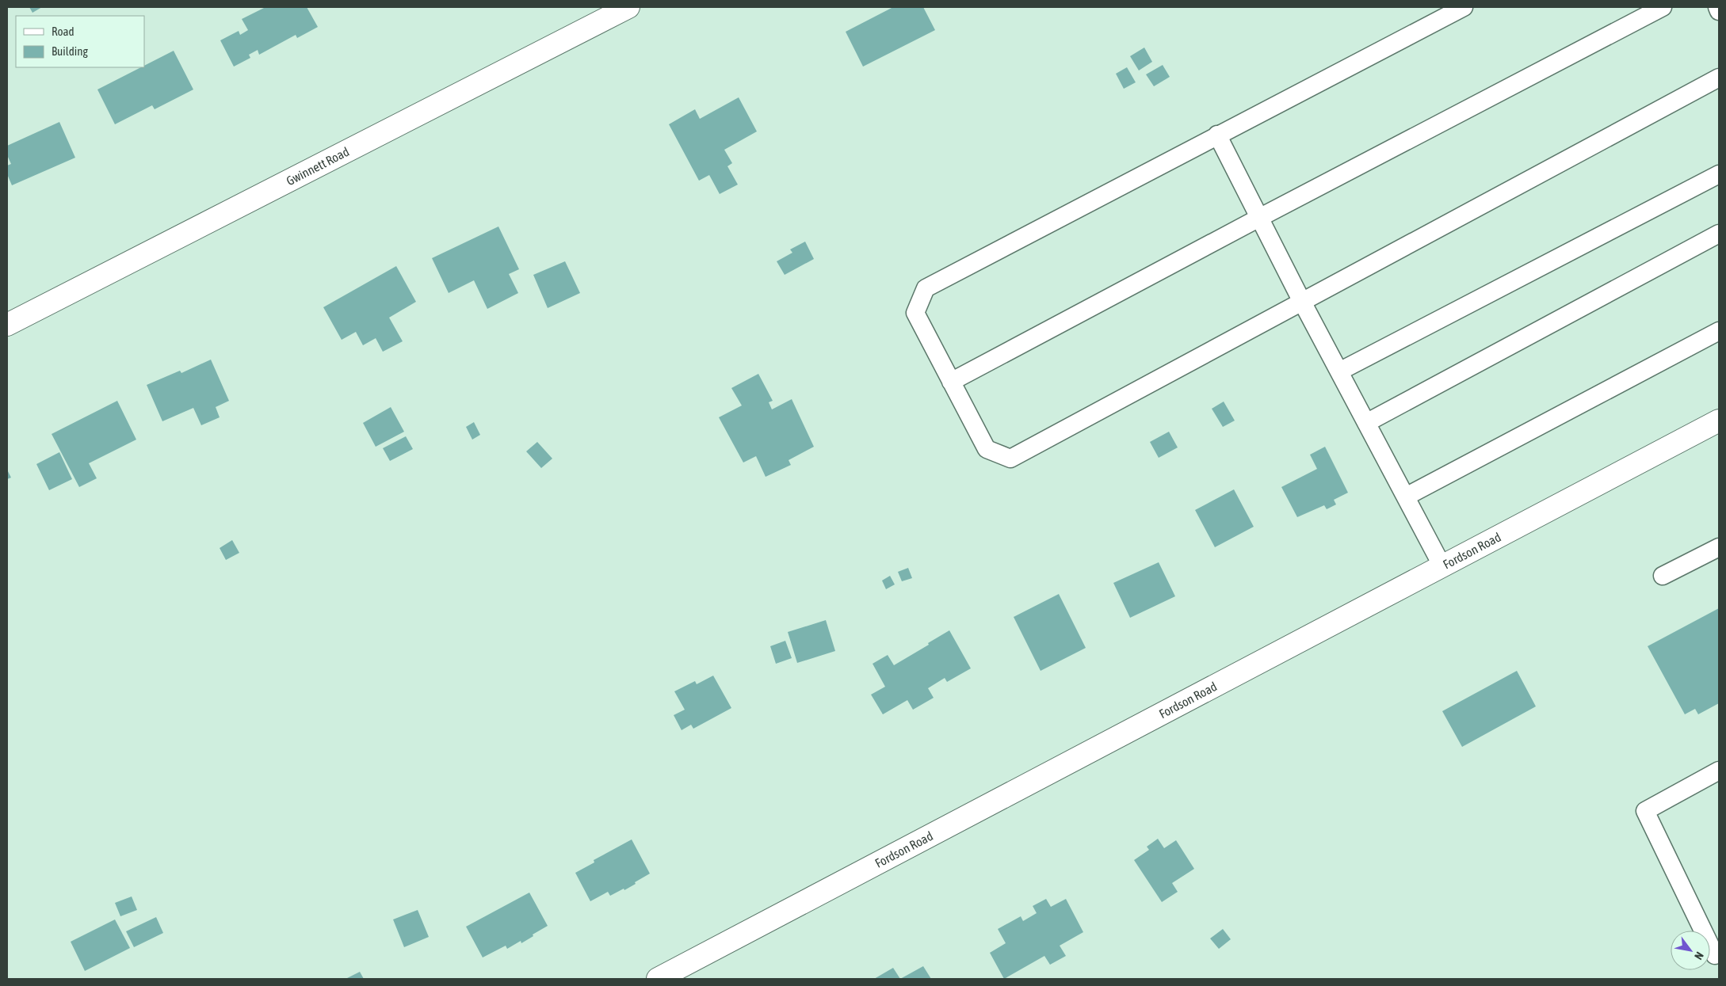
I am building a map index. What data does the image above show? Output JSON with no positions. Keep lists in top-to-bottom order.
{
  "streets": {
    "street": ["Gwinnett Road", "Fordson Road"]
  },
  "legend": ["Road", "Building"],
  "north": "bottom right"
}
